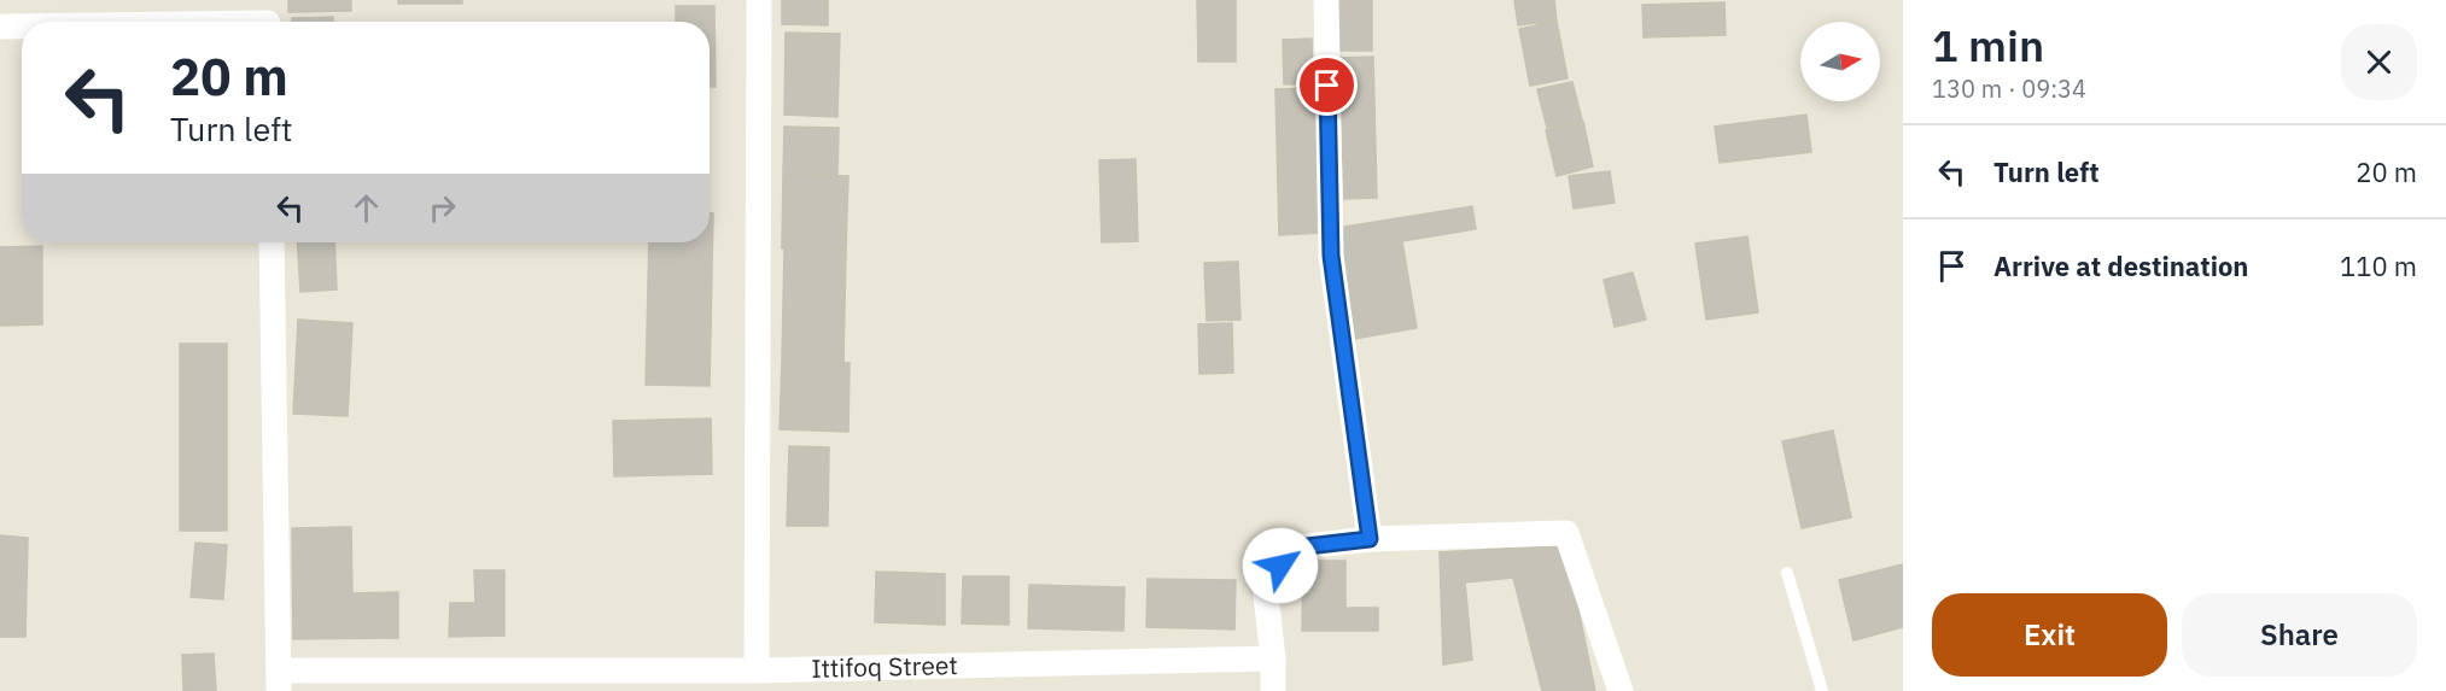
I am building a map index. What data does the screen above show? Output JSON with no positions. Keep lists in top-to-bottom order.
{
  "streets": {
    "street": ["Ittifoq Street"]
  },
  "north": "right",
  "page": {
    "heading": ["1 min", "130 m · 09:34"],
    "turn": ["20 m", "Turn left"],
    "list": [
      {
        "name": "Turn left",
        "value": "20 m"
      },
      {
        "name": "Arrive at destination",
        "value": "110 m"
      }
    ],
    "buttons": ["Exit", "Share"]
  }
}
